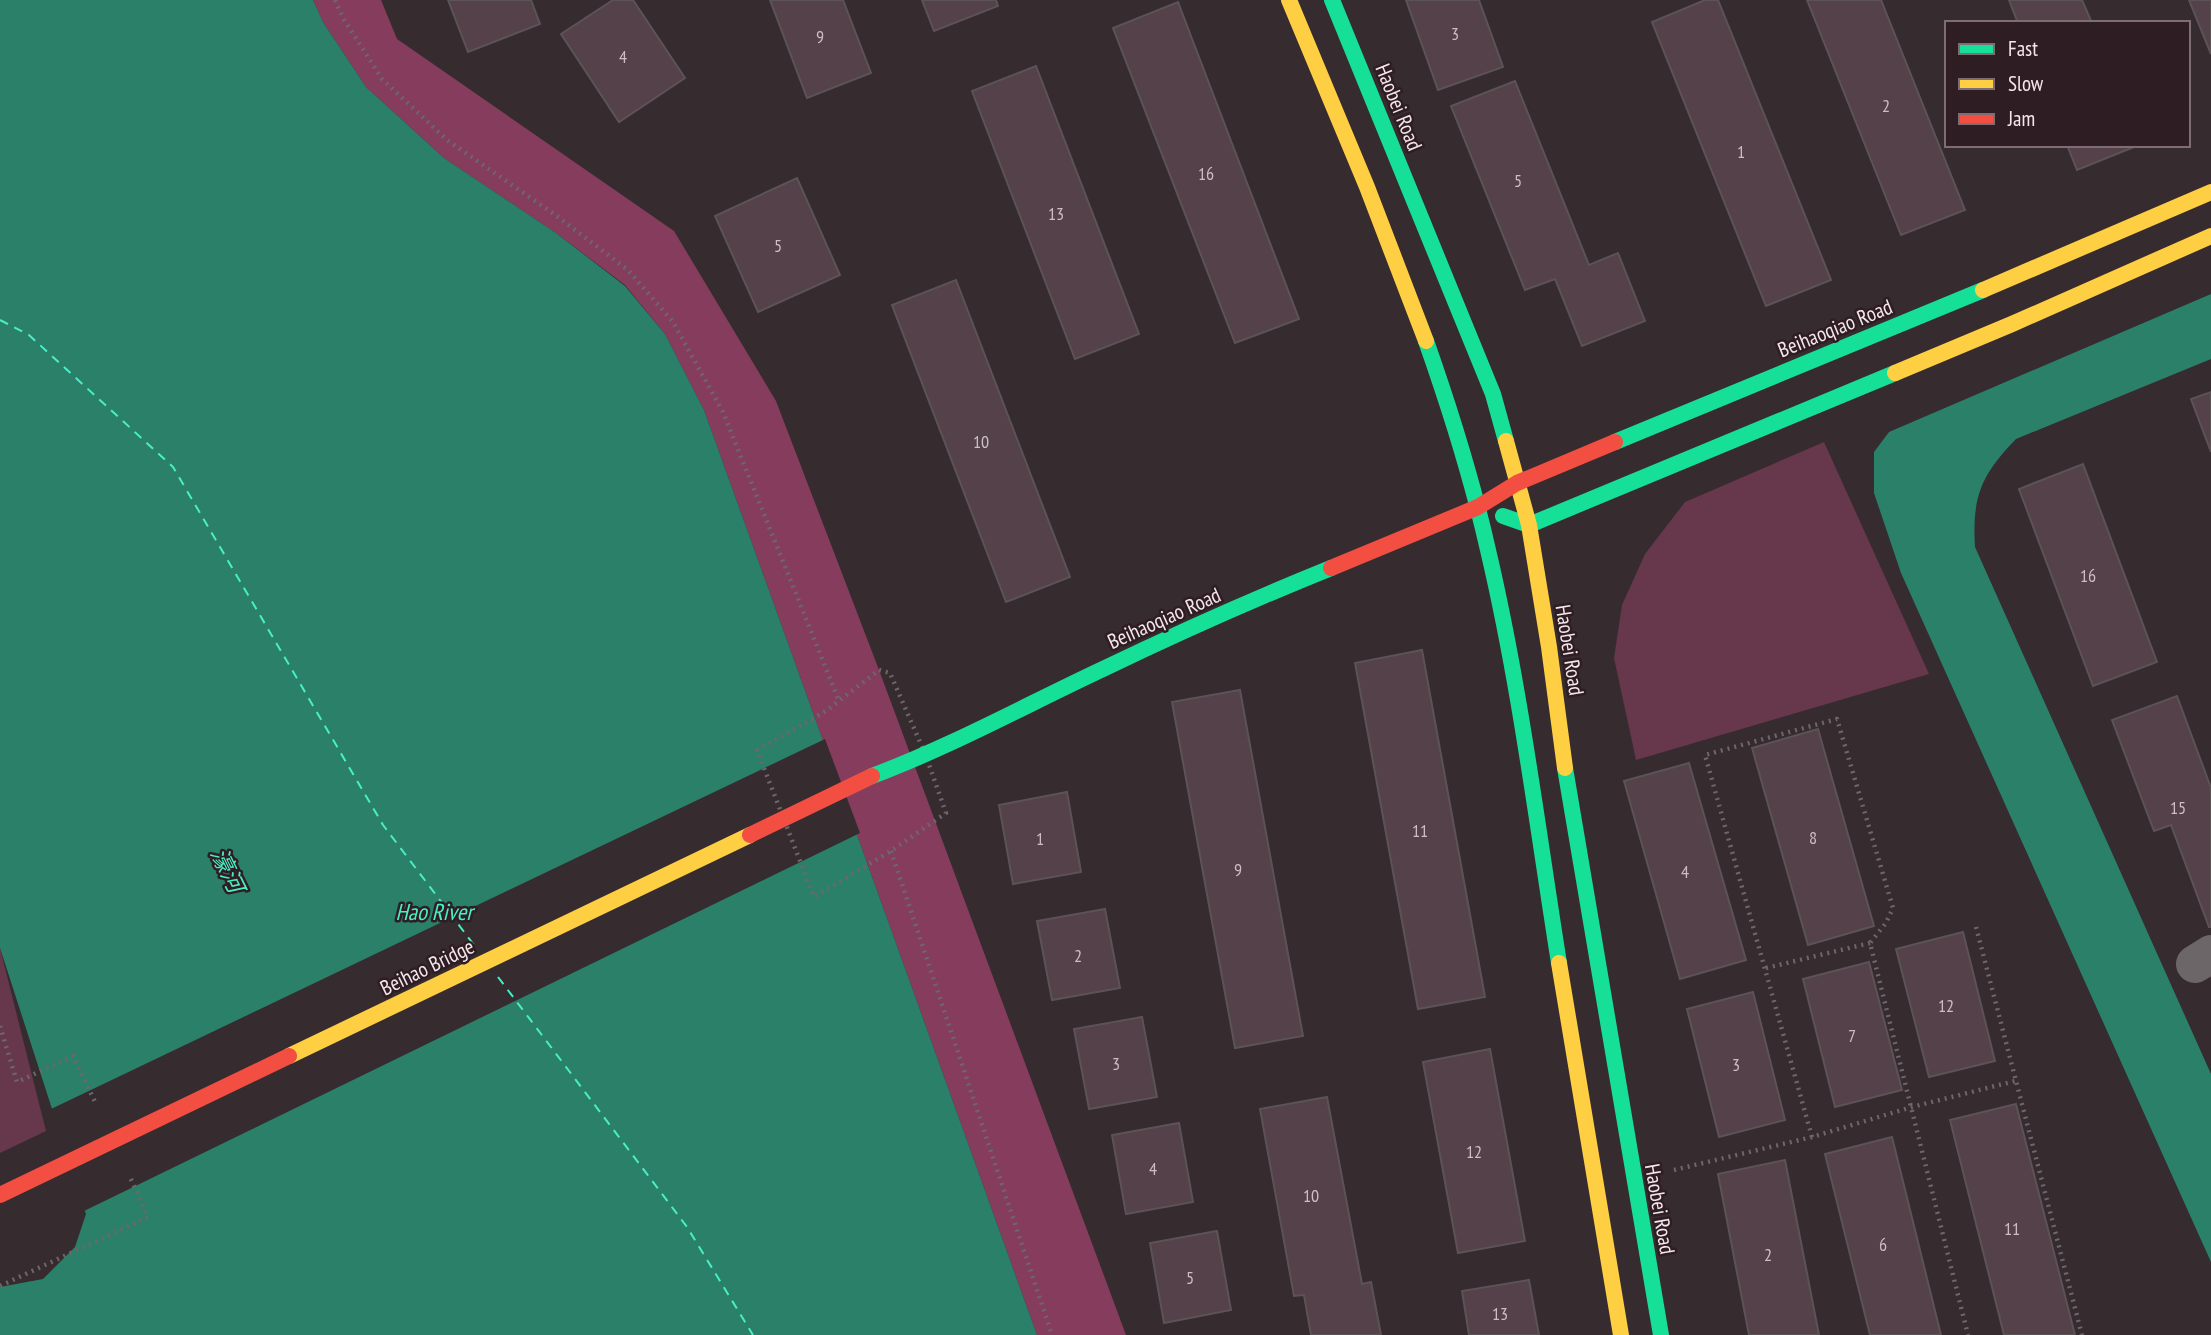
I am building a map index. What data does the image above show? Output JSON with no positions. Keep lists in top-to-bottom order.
{
  "streets": {
    "main road": ["Haobei Road", "Beihaoqiao Road", "Beihao Bridge"]
  },
  "crossings": [
    ["Haobei Road", "Beihaoqiao Road"],
    ["Beihaoqiao Road", "Beihao Bridge"]
  ],
  "water": ["濠河", "Hao River"],
  "house_numbers": [
    "3",
    "9",
    "4",
    "2",
    "1",
    "16",
    "5",
    "13",
    "5",
    "10",
    "16",
    "15",
    "11",
    "8",
    "1",
    "9",
    "4",
    "2",
    "12",
    "7",
    "3",
    "3",
    "12",
    "4",
    "10",
    "11",
    "6",
    "2",
    "5",
    "13"
  ],
  "legend": ["Fast", "Slow", "Jam"]
}
